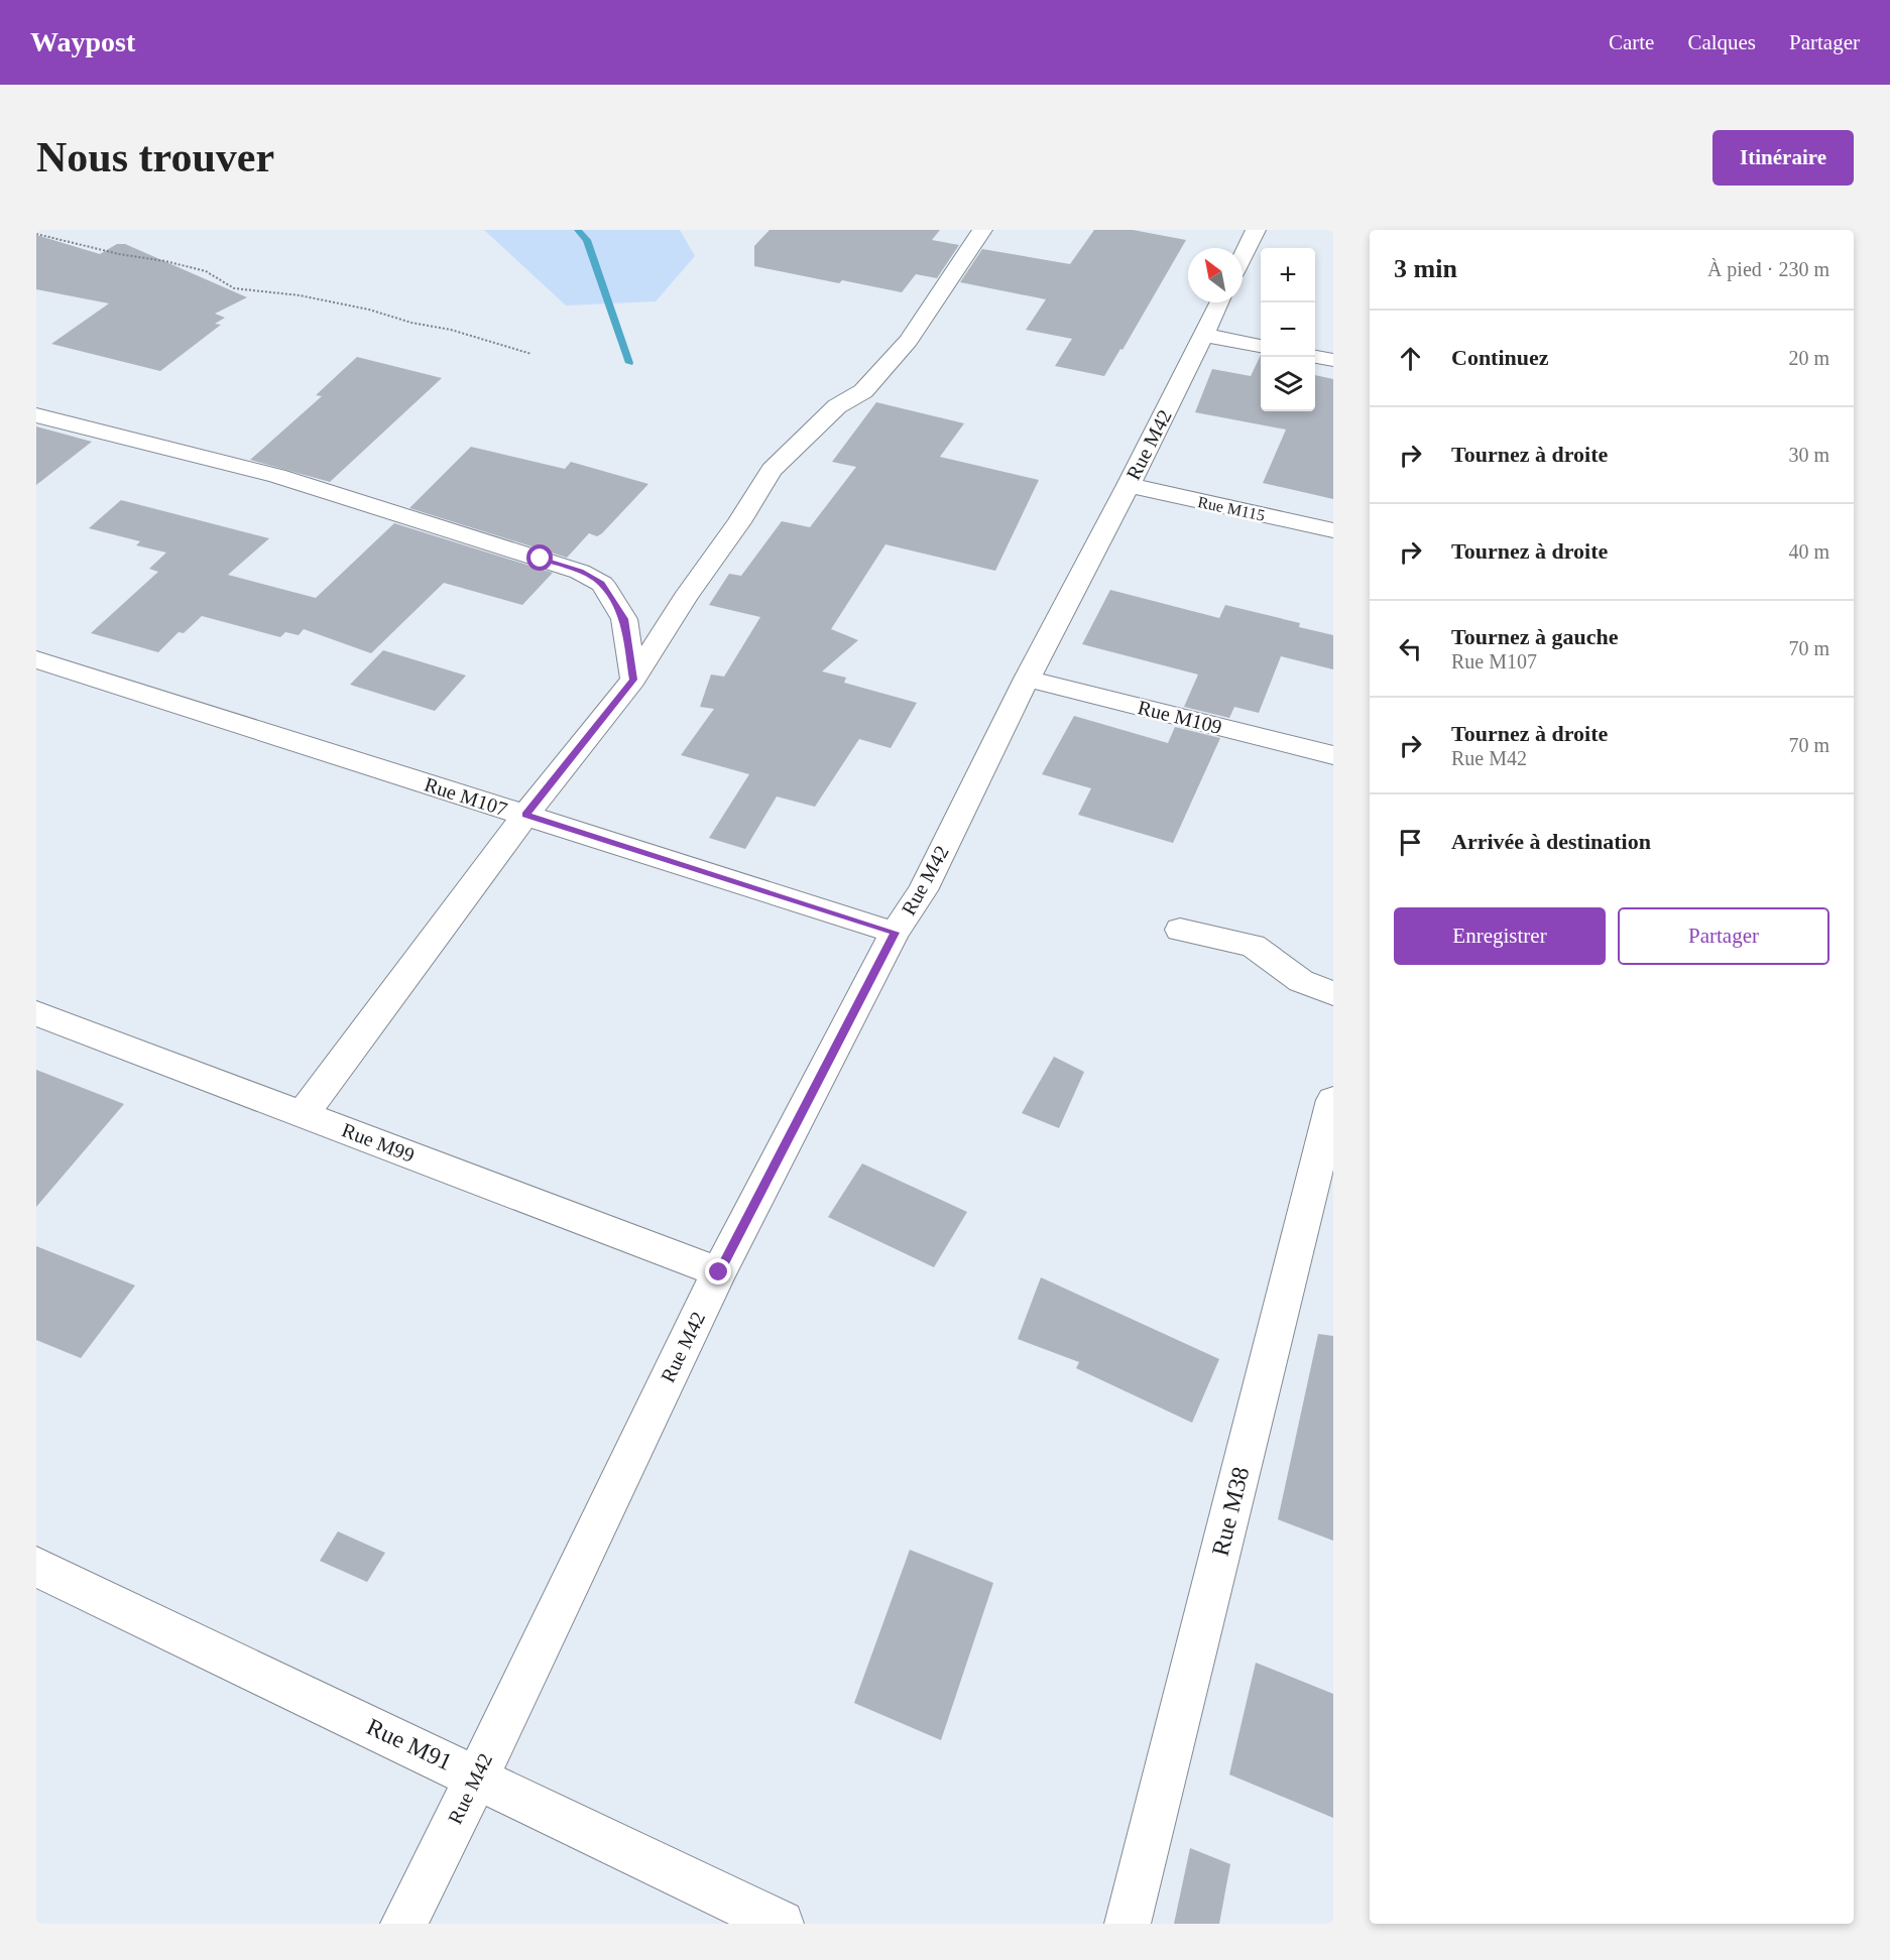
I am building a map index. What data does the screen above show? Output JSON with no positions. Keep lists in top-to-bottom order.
{
  "streets": {
    "street": [
      "Rue M42",
      "Rue M115",
      "Rue M109",
      "Rue M107",
      "Rue M99",
      "Rue M38",
      "Rue M91"
    ]
  },
  "crossings": [
    ["Rue M42", "Rue M115"],
    ["Rue M42", "Rue M109"],
    ["Rue M42", "Rue M107"],
    ["Rue M42", "Rue M99"],
    ["Rue M42", "Rue M91"]
  ],
  "north": "top left",
  "page": {
    "header": "Waypost",
    "nav": ["Carte", "Calques", "Partager"],
    "buttons": [
      "Itinéraire",
      ["Enregistrer", "Partager"]
    ],
    "title": "Nous trouver",
    "heading": ["3 min", "À pied · 230 m"],
    "map_buttons": ["+", "−"],
    "list": [
      ["Continuez", "20 m"],
      ["Tournez à droite", "30 m"],
      ["Tournez à droite", "40 m"],
      ["Tournez à gauche", "Rue M107", "70 m"],
      ["Tournez à droite", "Rue M42", "70 m"],
      "Arrivée à destination"
    ]
  }
}
